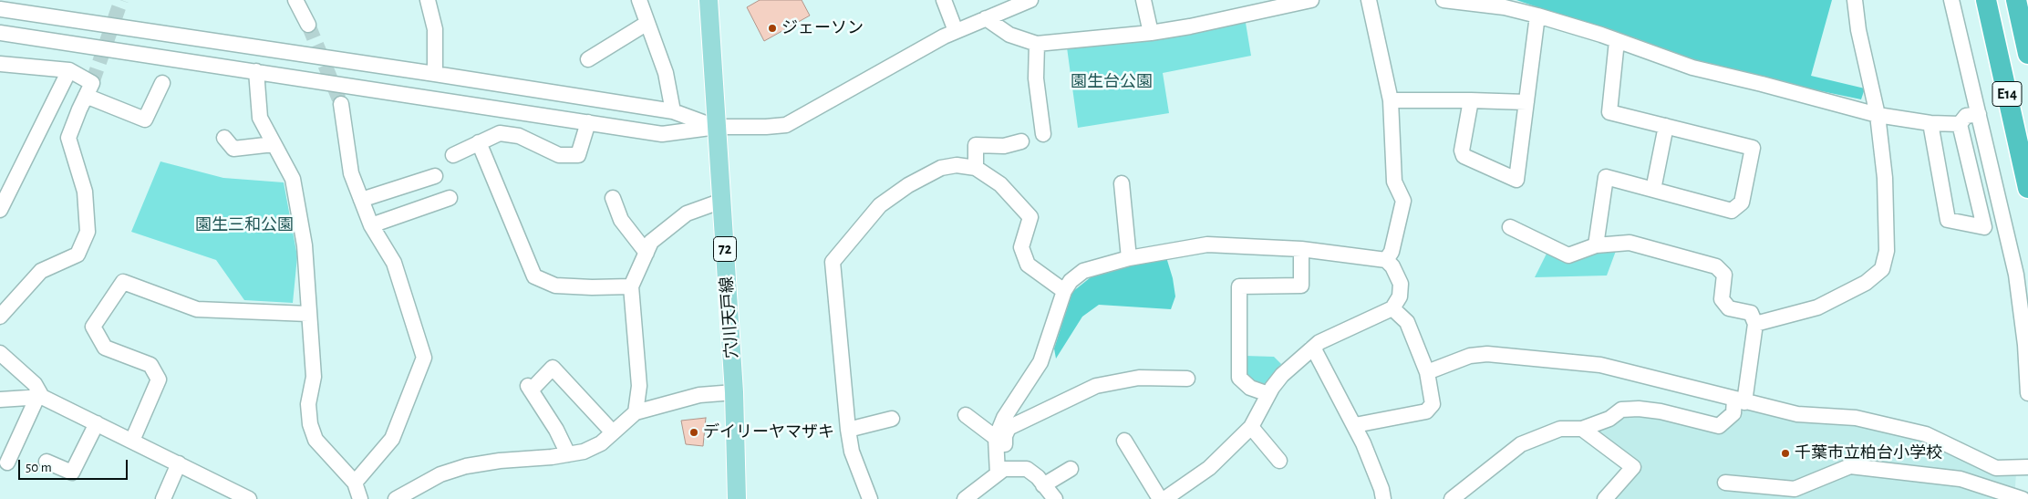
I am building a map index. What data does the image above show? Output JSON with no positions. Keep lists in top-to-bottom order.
{
  "streets": {
    "highway": ["E14"],
    "main road": ["72", "穴川天戸線"]
  },
  "parks": ["園生台公園", "園生三和公園"],
  "places": ["ジェーソン", "デイリーヤマザキ", "千葉市立柏台小学校"],
  "scale_bar": "50 m"
}
